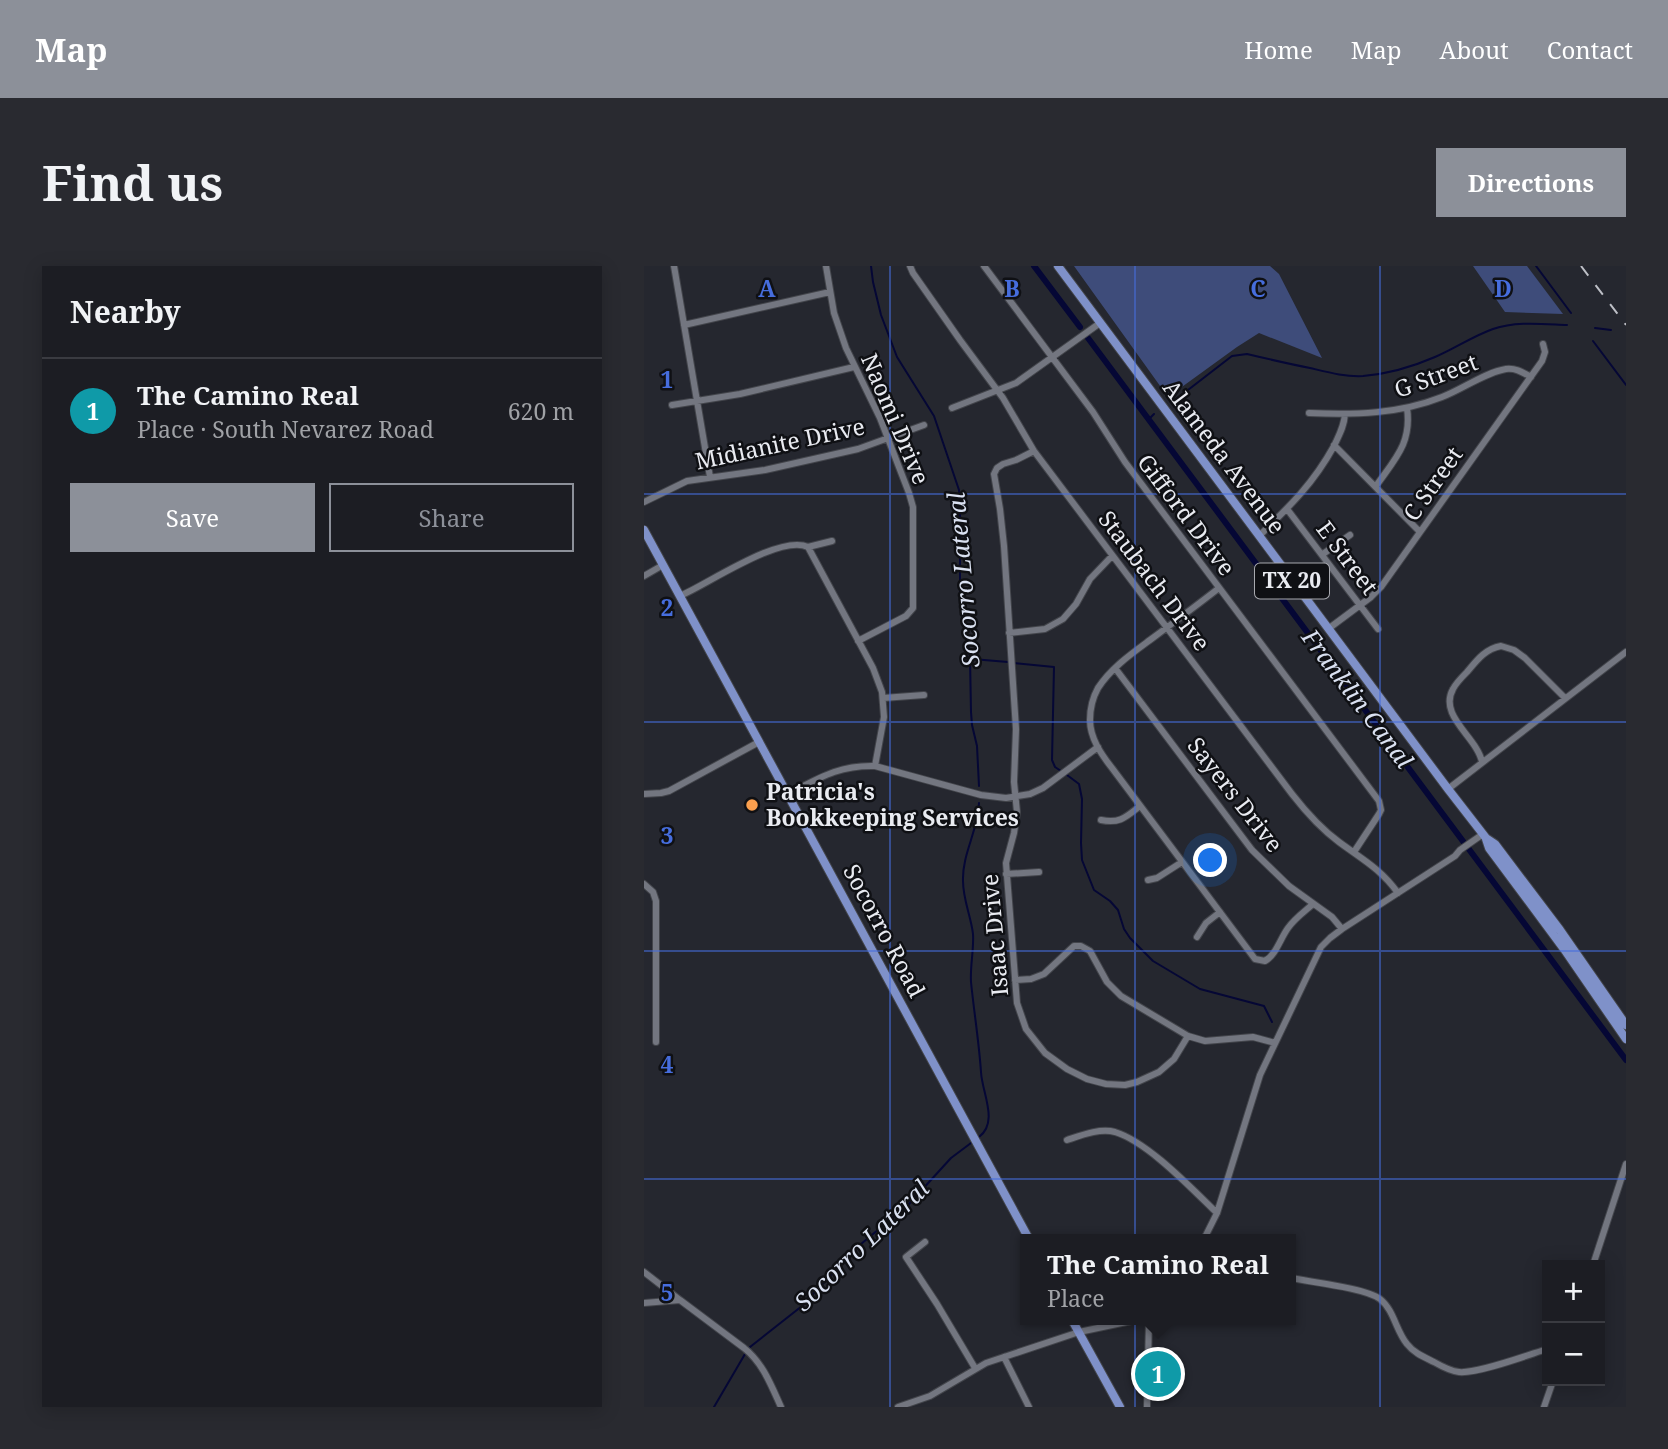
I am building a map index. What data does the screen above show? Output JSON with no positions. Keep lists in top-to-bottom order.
{
  "streets": {
    "main road": ["Alameda Avenue", "TX 20", "Socorro Road"],
    "street": [
      "G Street",
      "Naomi Drive",
      "Midianite Drive",
      "C Street",
      "Gifford Drive",
      "E Street",
      "Staubach Drive",
      "Sayers Drive",
      "Isaac Drive"
    ]
  },
  "crossings": [
    ["G Street", "C Street"],
    ["Naomi Drive", "Midianite Drive"],
    ["Alameda Avenue", "C Street"],
    ["C Street", "E Street"],
    ["Gifford Drive", "Staubach Drive"],
    ["Staubach Drive", "Isaac Drive"]
  ],
  "water": ["Socorro Lateral", "Franklin Canal"],
  "places": ["Patricia's Bookkeeping Services"],
  "page": {
    "header": "Map",
    "nav": [
      "Home",
      "Map",
      "About",
      "Contact"
    ],
    "buttons": [
      "Directions",
      ["Save", "Share"]
    ],
    "title": "Find us",
    "heading": "Nearby",
    "list": [
      {
        "mark": "1",
        "name": "The Camino Real",
        "note": "Place · South Nevarez Road",
        "value": "620 m"
      }
    ],
    "popup": ["The Camino Real", "Place"],
    "map_buttons": ["+", "−"],
    "pins": "1"
  },
  "grid": {
    "columns": [
      "A",
      "B",
      "C",
      "D"
    ],
    "rows": [
      "1",
      "2",
      "3",
      "4",
      "5"
    ]
  }
}
